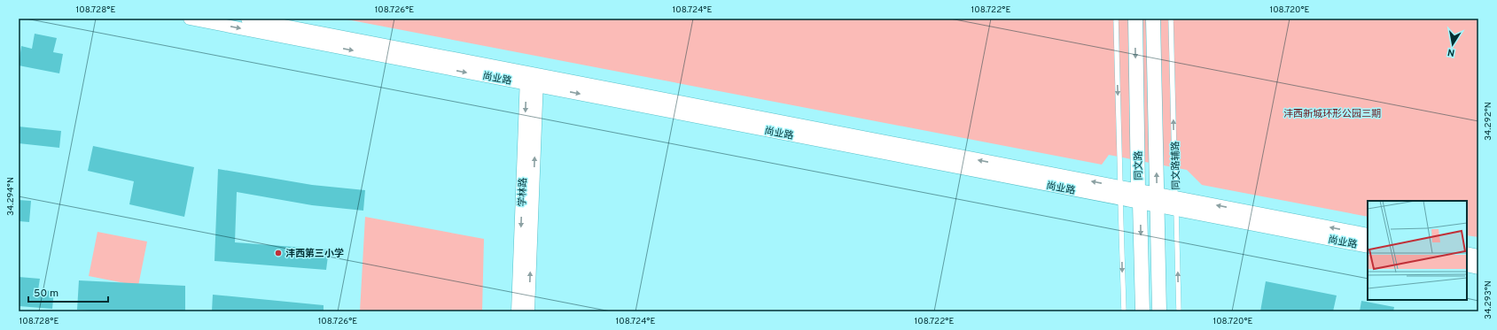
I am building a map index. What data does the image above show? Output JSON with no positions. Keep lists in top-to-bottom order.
{
  "streets": {
    "main road": ["同文路"],
    "street": ["尚业路", "学林路"],
    "lane": ["同文路辅路"]
  },
  "crossings": [
    ["尚业路", "同文路"],
    ["尚业路", "同文路辅路"],
    ["尚业路", "学林路"]
  ],
  "one_way": ["同文路辅路"],
  "parks": ["沣西新城环形公园三期"],
  "places": ["沣西第三小学"],
  "scale_bar": "50 m",
  "north": "bottom",
  "coordinates": [
    "108.728°E",
    "108.726°E",
    "108.724°E",
    "108.722°E",
    "108.720°E",
    "34.292°N",
    "34.294°N",
    "34.293°N"
  ]
}
